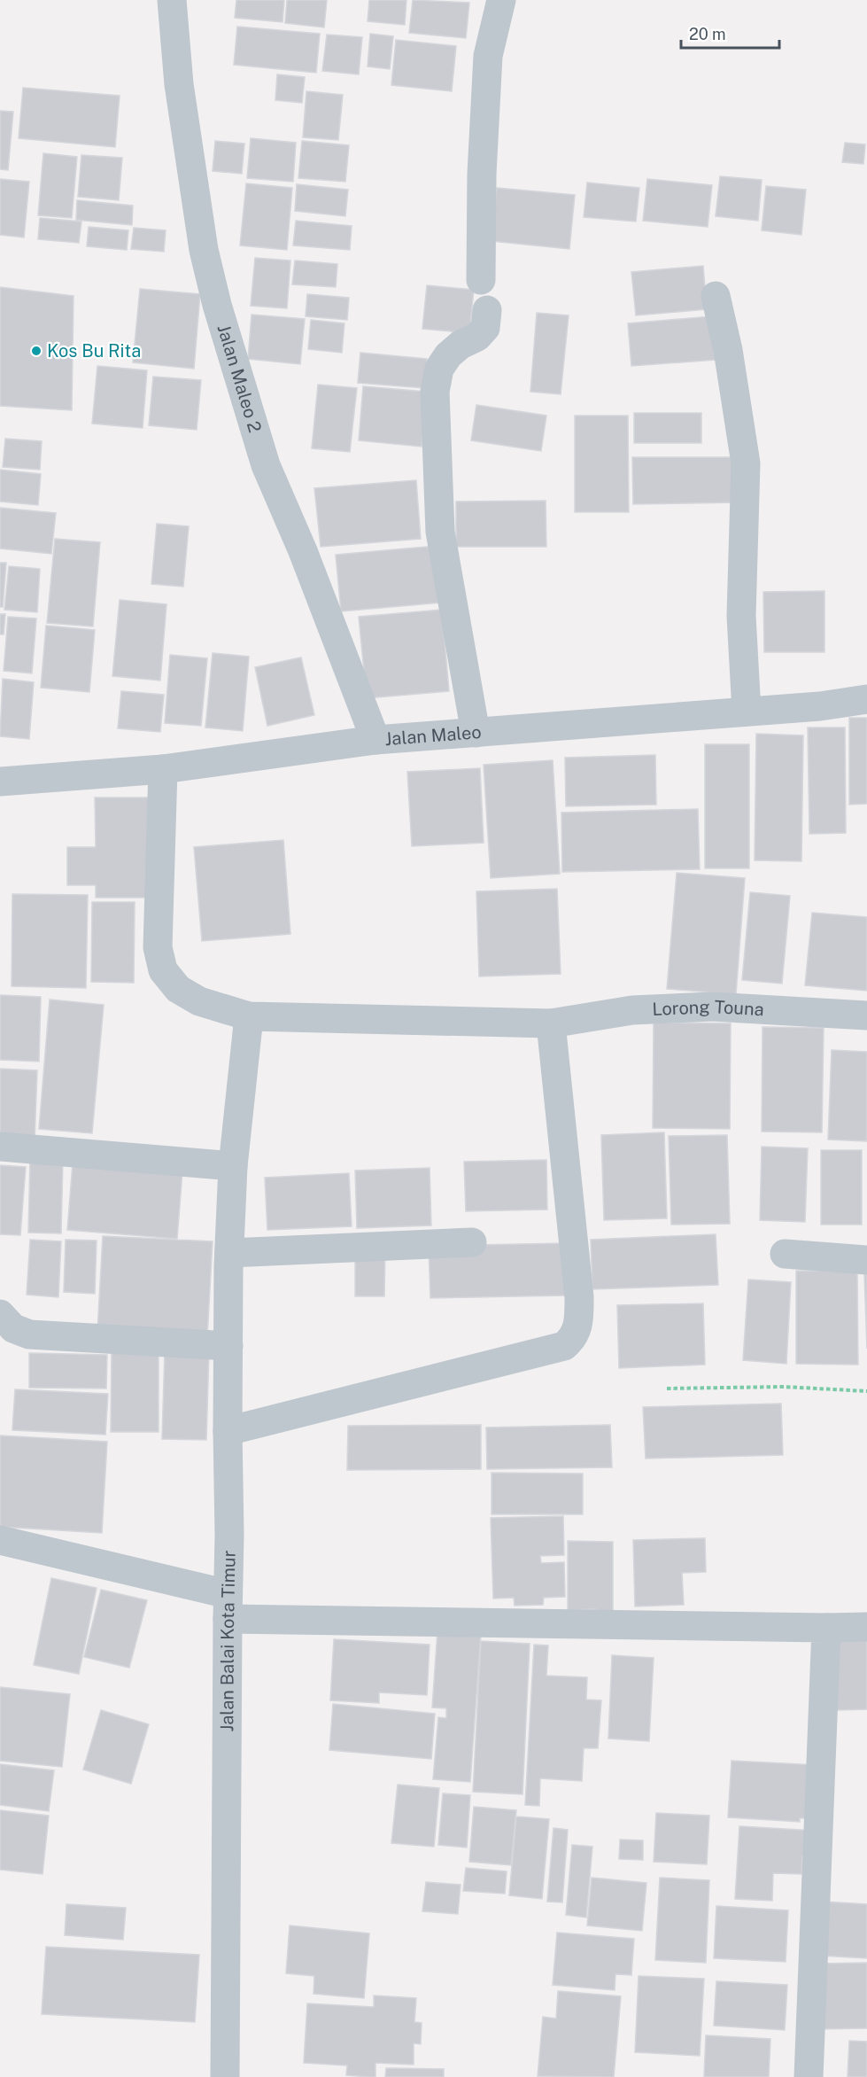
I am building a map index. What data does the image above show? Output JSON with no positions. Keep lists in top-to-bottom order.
{
  "streets": {
    "street": [
      "Jalan Maleo 2",
      "Jalan Maleo",
      "Lorong Touna",
      "Jalan Balai Kota Timur"
    ]
  },
  "crossings": [
    ["Jalan Maleo 2", "Jalan Maleo"],
    ["Jalan Maleo", "Lorong Touna"],
    ["Lorong Touna", "Jalan Balai Kota Timur"]
  ],
  "places": ["Kos Bu Rita"],
  "scale_bar": "20 m"
}
